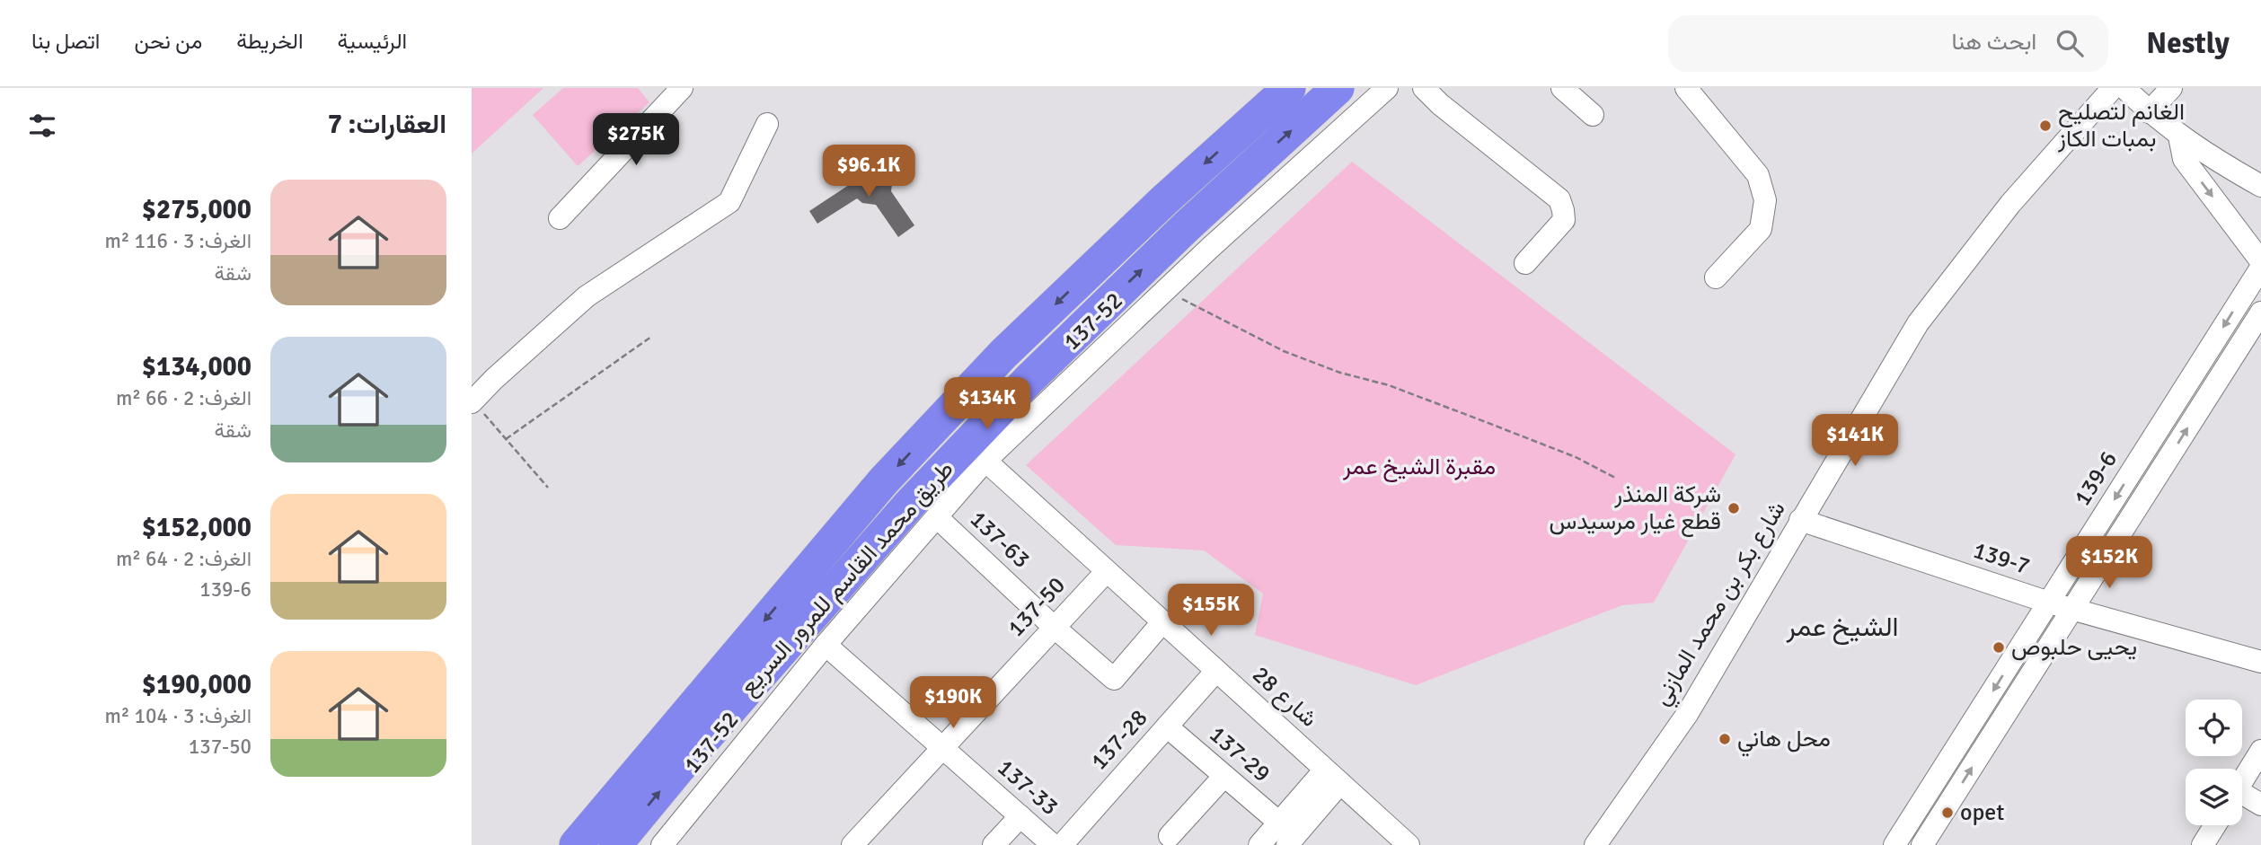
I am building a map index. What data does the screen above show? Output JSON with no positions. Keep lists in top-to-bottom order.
{
  "streets": {
    "highway": ["طريق محمد القاسم للمرور السريع"],
    "street": [
      "137-52",
      "139-6",
      "137-63",
      "139-7",
      "شارع بكر بن محمد المازني",
      "137-50",
      "شارع 28",
      "137-28",
      "137-29",
      "137-33"
    ]
  },
  "crossings": [
    ["137-52", "137-63"],
    ["137-52", "شارع 28"],
    ["137-52", "137-33"],
    ["139-6", "139-7"],
    ["137-63", "137-50"],
    ["137-63", "شارع 28"],
    ["139-7", "شارع بكر بن محمد المازني"],
    ["137-50", "شارع 28"],
    ["137-50", "137-33"],
    ["شارع 28", "137-28"],
    ["137-28", "137-29"]
  ],
  "districts": ["الشيخ عمر"],
  "parks": ["مقبرة الشيخ عمر"],
  "places": [
    "الغانم لتصليح بمبات الكاز",
    "شركة المنذر قطع غيار مرسيدس",
    "يحيى حلبوص",
    "محل هاني",
    "opet"
  ],
  "page": {
    "header": "Nestly",
    "search": "ابحث هنا",
    "nav": [
      "الرئيسية",
      "الخريطة",
      "من نحن",
      "اتصل بنا"
    ],
    "heading": "العقارات: 7",
    "price": [
      "$275K",
      "$96.1K",
      "$134K",
      "$141K",
      "$152K",
      "$155K",
      "$190K"
    ],
    "list": [
      {
        "name": "$275,000",
        "note": "الغرف: 3 · 116 m² · شقة"
      },
      {
        "name": "$134,000",
        "note": "الغرف: 2 · 66 m² · شقة"
      },
      {
        "name": "$152,000",
        "note": "الغرف: 2 · 64 m² · 139-6"
      },
      {
        "name": "$190,000",
        "note": "الغرف: 3 · 104 m² · 137-50"
      }
    ]
  }
}
